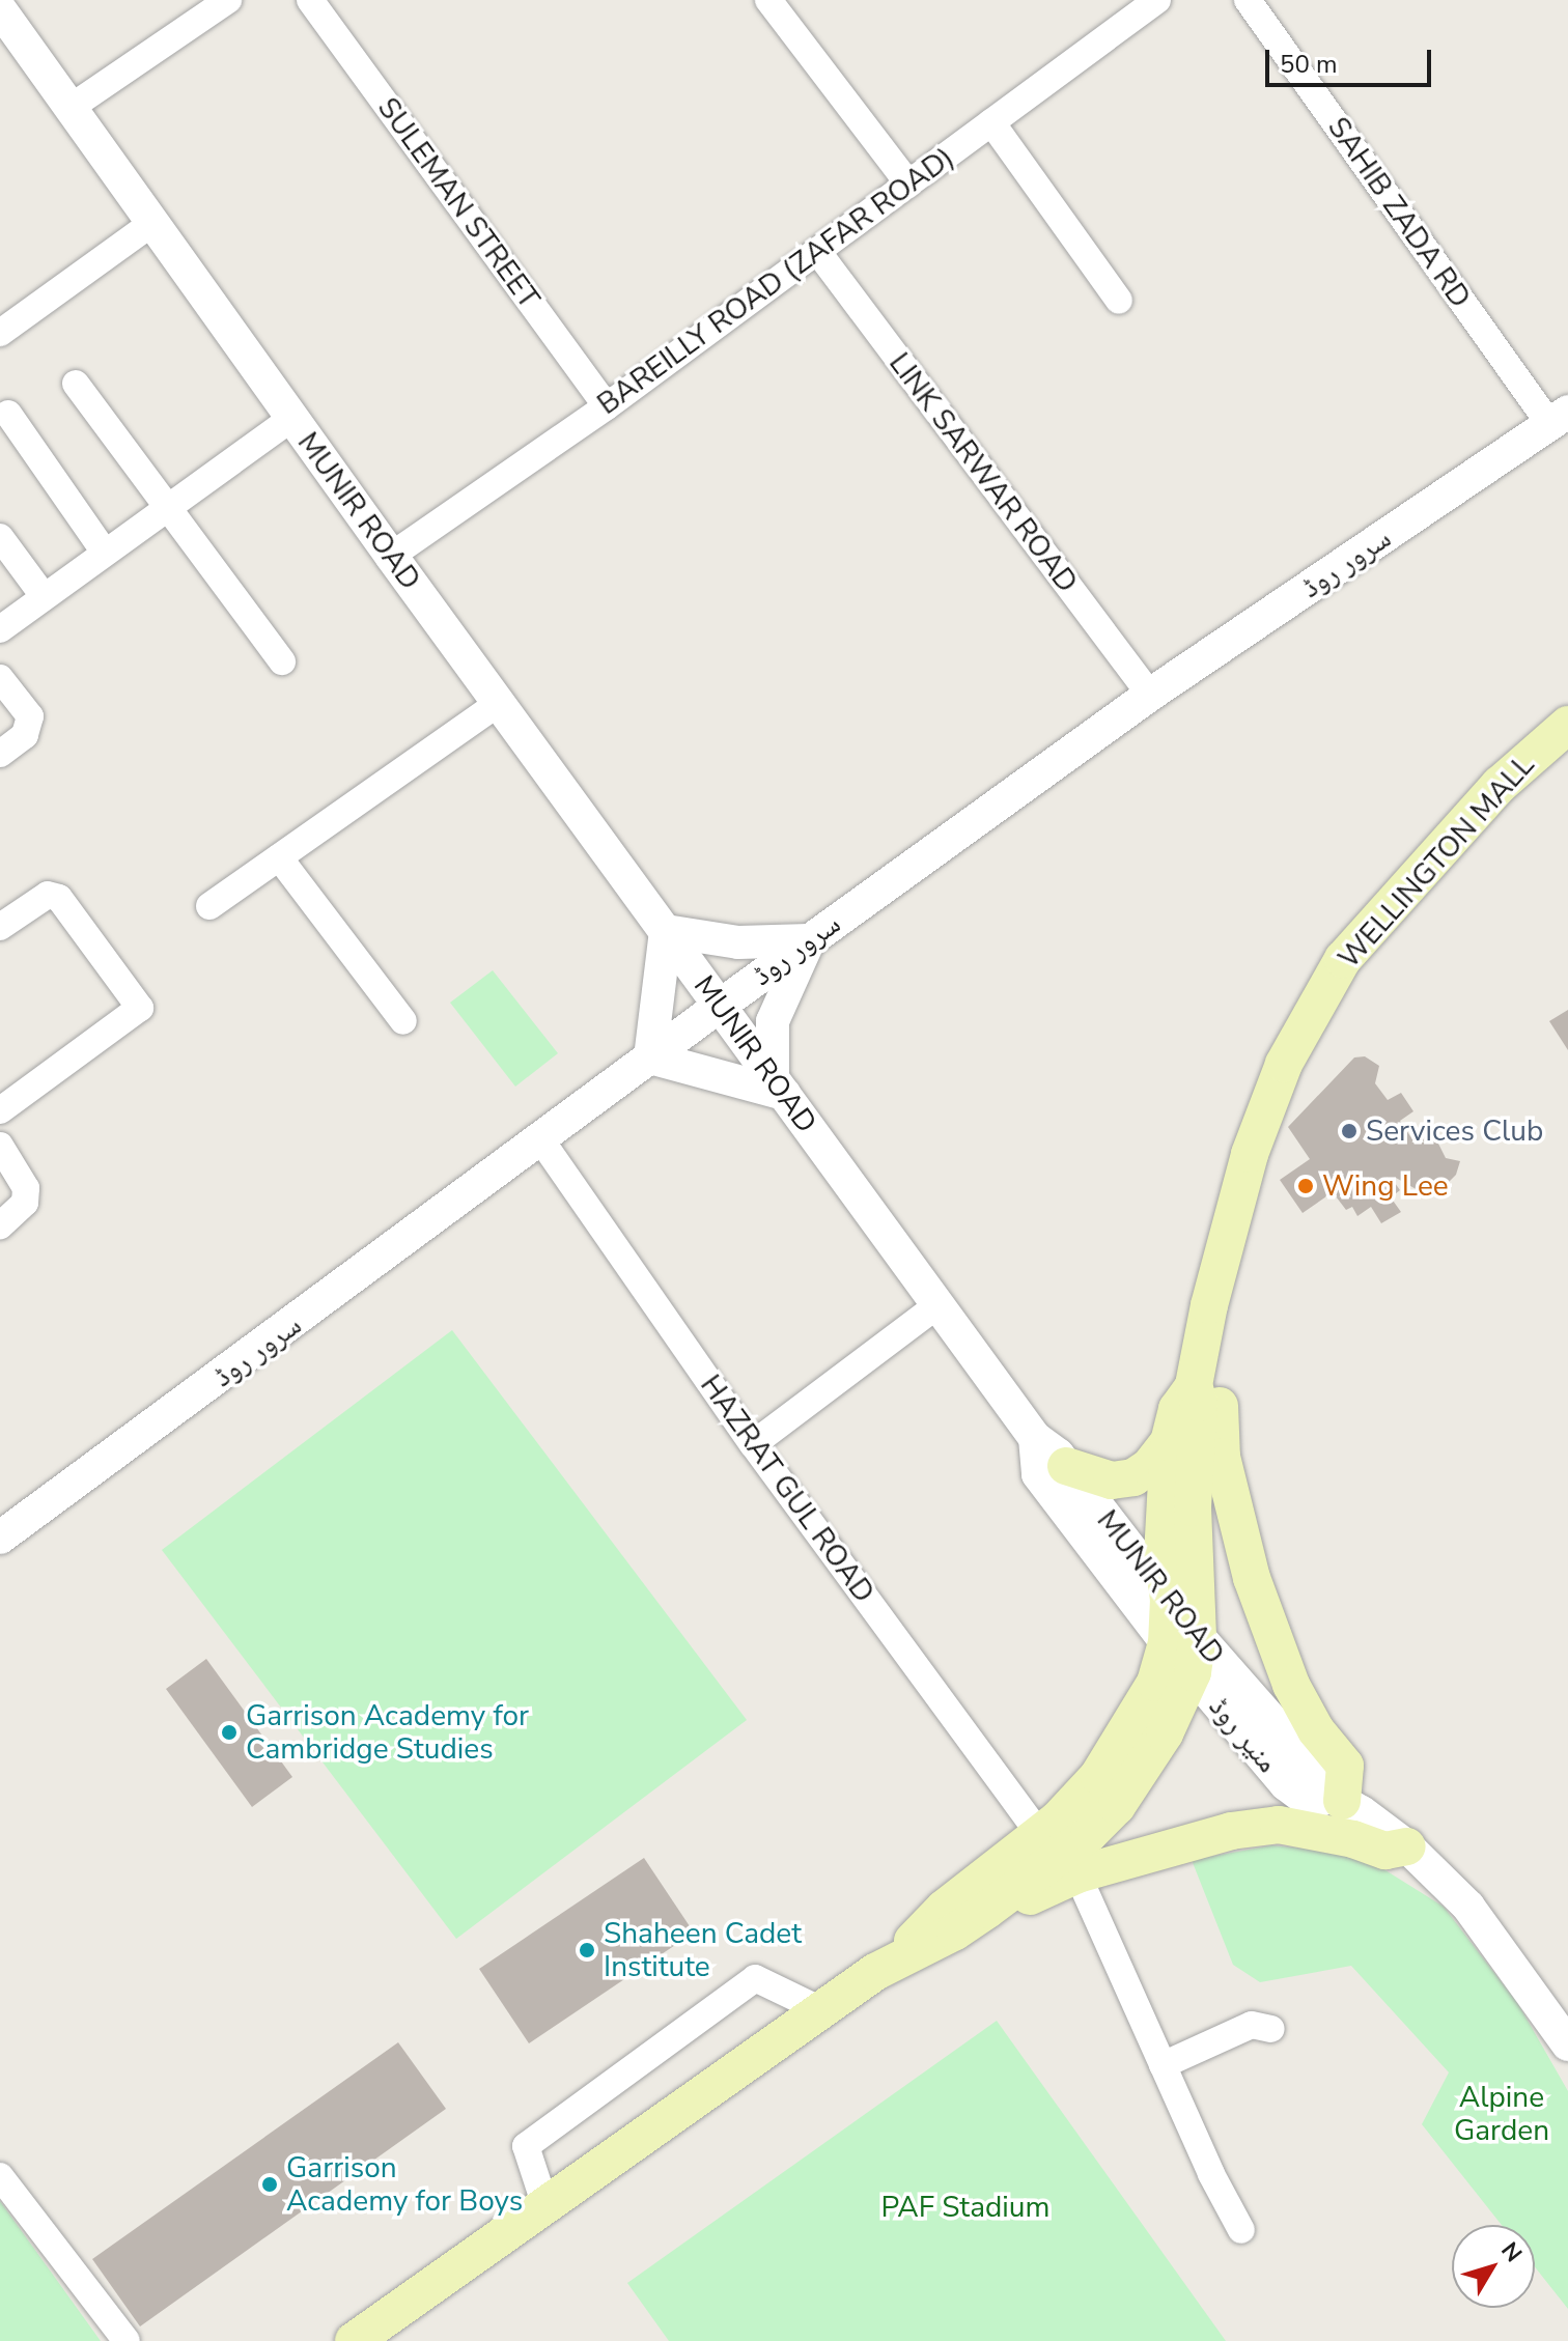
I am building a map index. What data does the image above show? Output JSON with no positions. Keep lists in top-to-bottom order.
{
  "streets": {
    "main road": ["WELLINGTON MALL"],
    "street": [
      "SULEMAN STREET",
      "SAHIB ZADA RD",
      "BAREILLY ROAD (ZAFAR ROAD)",
      "LINK SARWAR ROAD",
      "MUNIR ROAD",
      "سرور روڈ",
      "HAZRAT GUL ROAD"
    ]
  },
  "crossings": [
    ["SULEMAN STREET", "BAREILLY ROAD (ZAFAR ROAD)"],
    ["SAHIB ZADA RD", "سرور روڈ"],
    ["BAREILLY ROAD (ZAFAR ROAD)", "LINK SARWAR ROAD"],
    ["BAREILLY ROAD (ZAFAR ROAD)", "MUNIR ROAD"],
    ["LINK SARWAR ROAD", "سرور روڈ"],
    ["MUNIR ROAD", "سرور روڈ"],
    ["MUNIR ROAD", "WELLINGTON MALL"],
    ["سرور روڈ", "HAZRAT GUL ROAD"]
  ],
  "parks": ["Alpine Garden", "PAF Stadium"],
  "places": [
    "Services Club",
    "Wing Lee",
    "Garrison Academy for Cambridge Studies",
    "Shaheen Cadet Institute",
    "Garrison Academy for Boys"
  ],
  "scale_bar": "50 m",
  "north": "top right"
}
